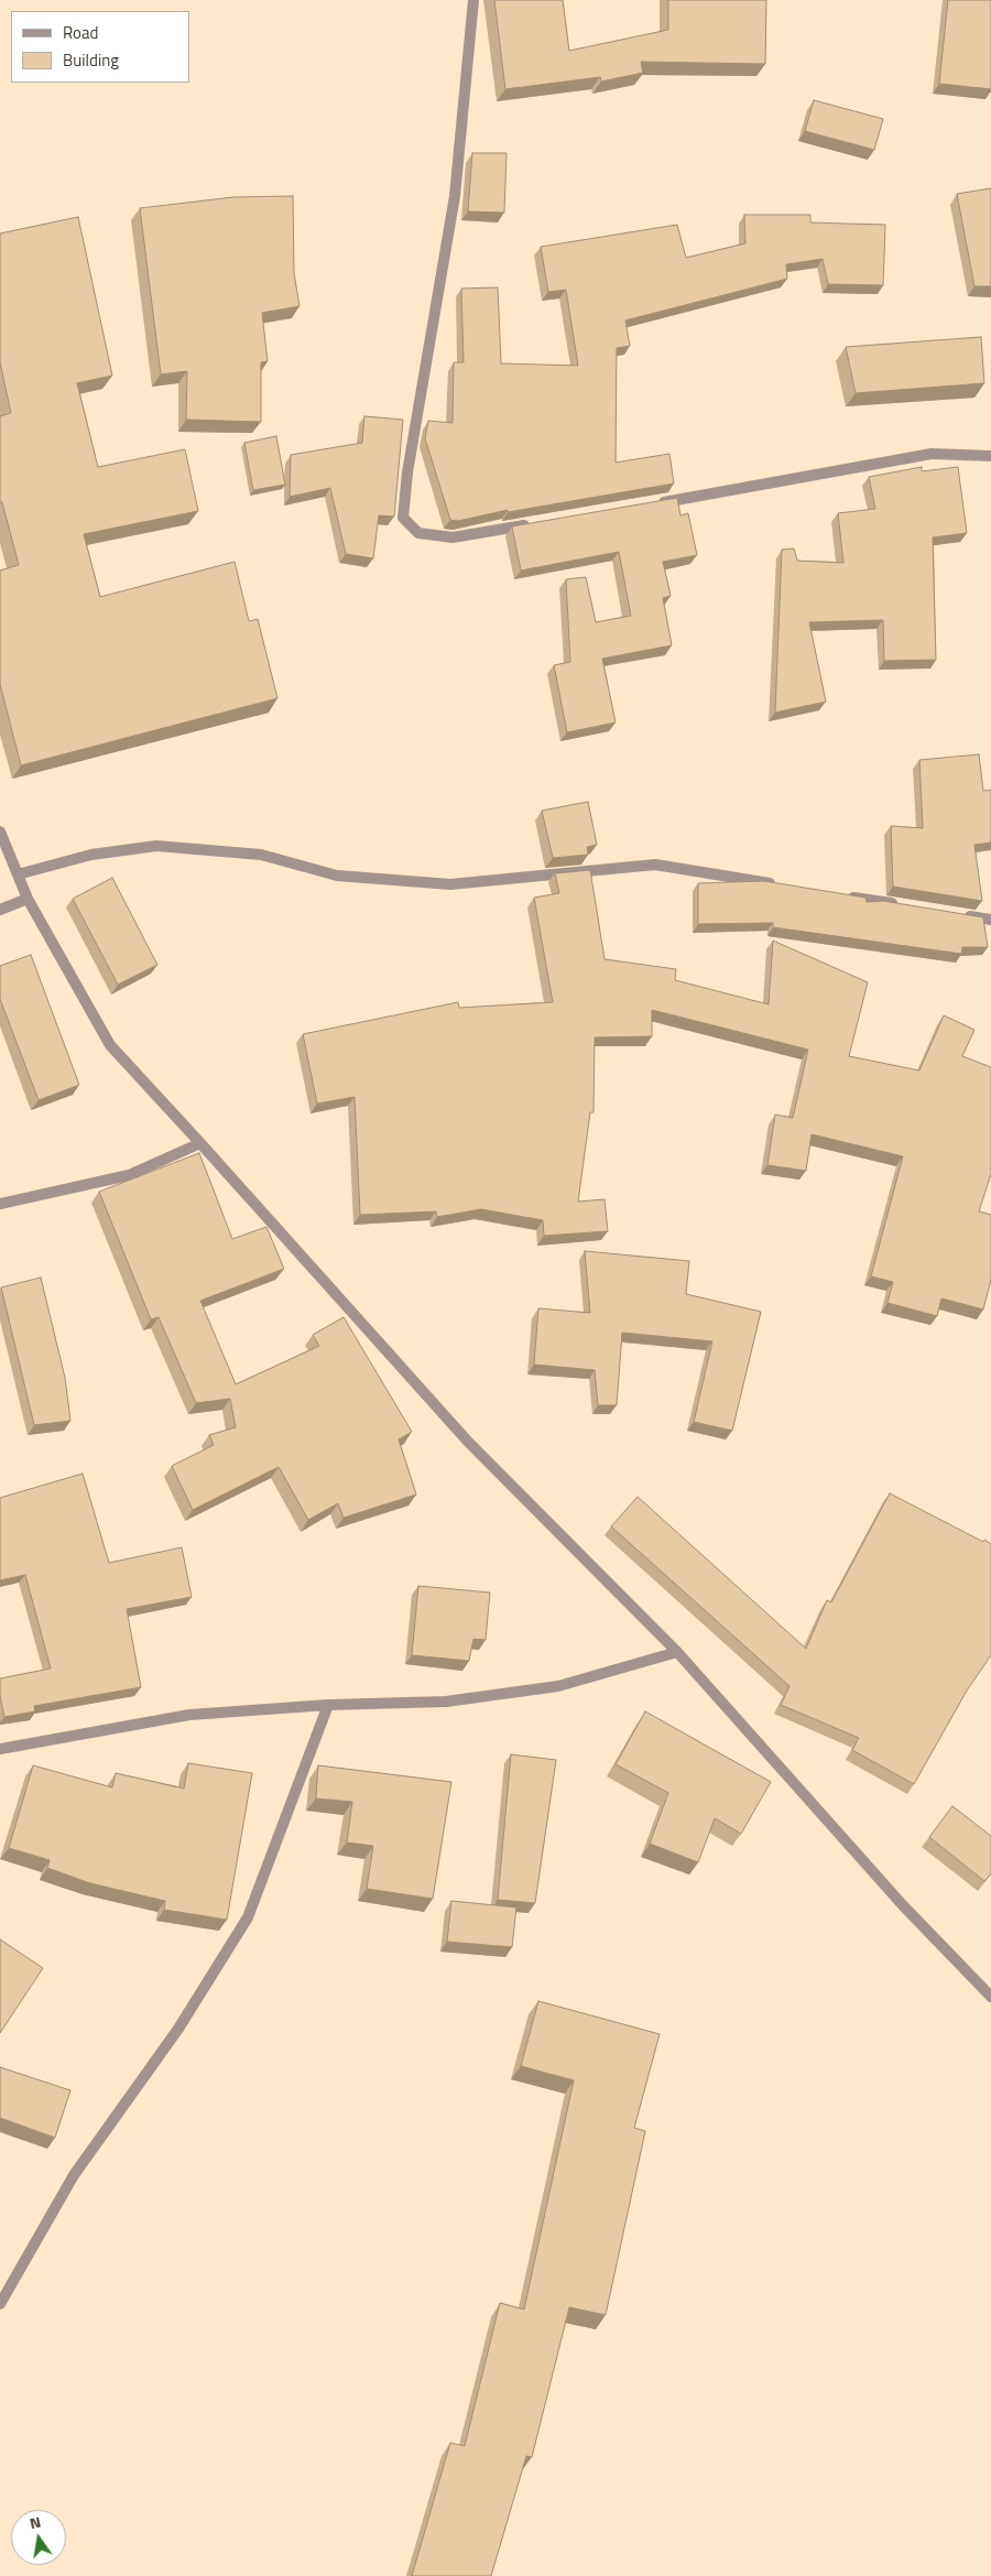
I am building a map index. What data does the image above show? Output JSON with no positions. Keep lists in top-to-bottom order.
{
  "legend": ["Road", "Building"],
  "north": "top"
}
